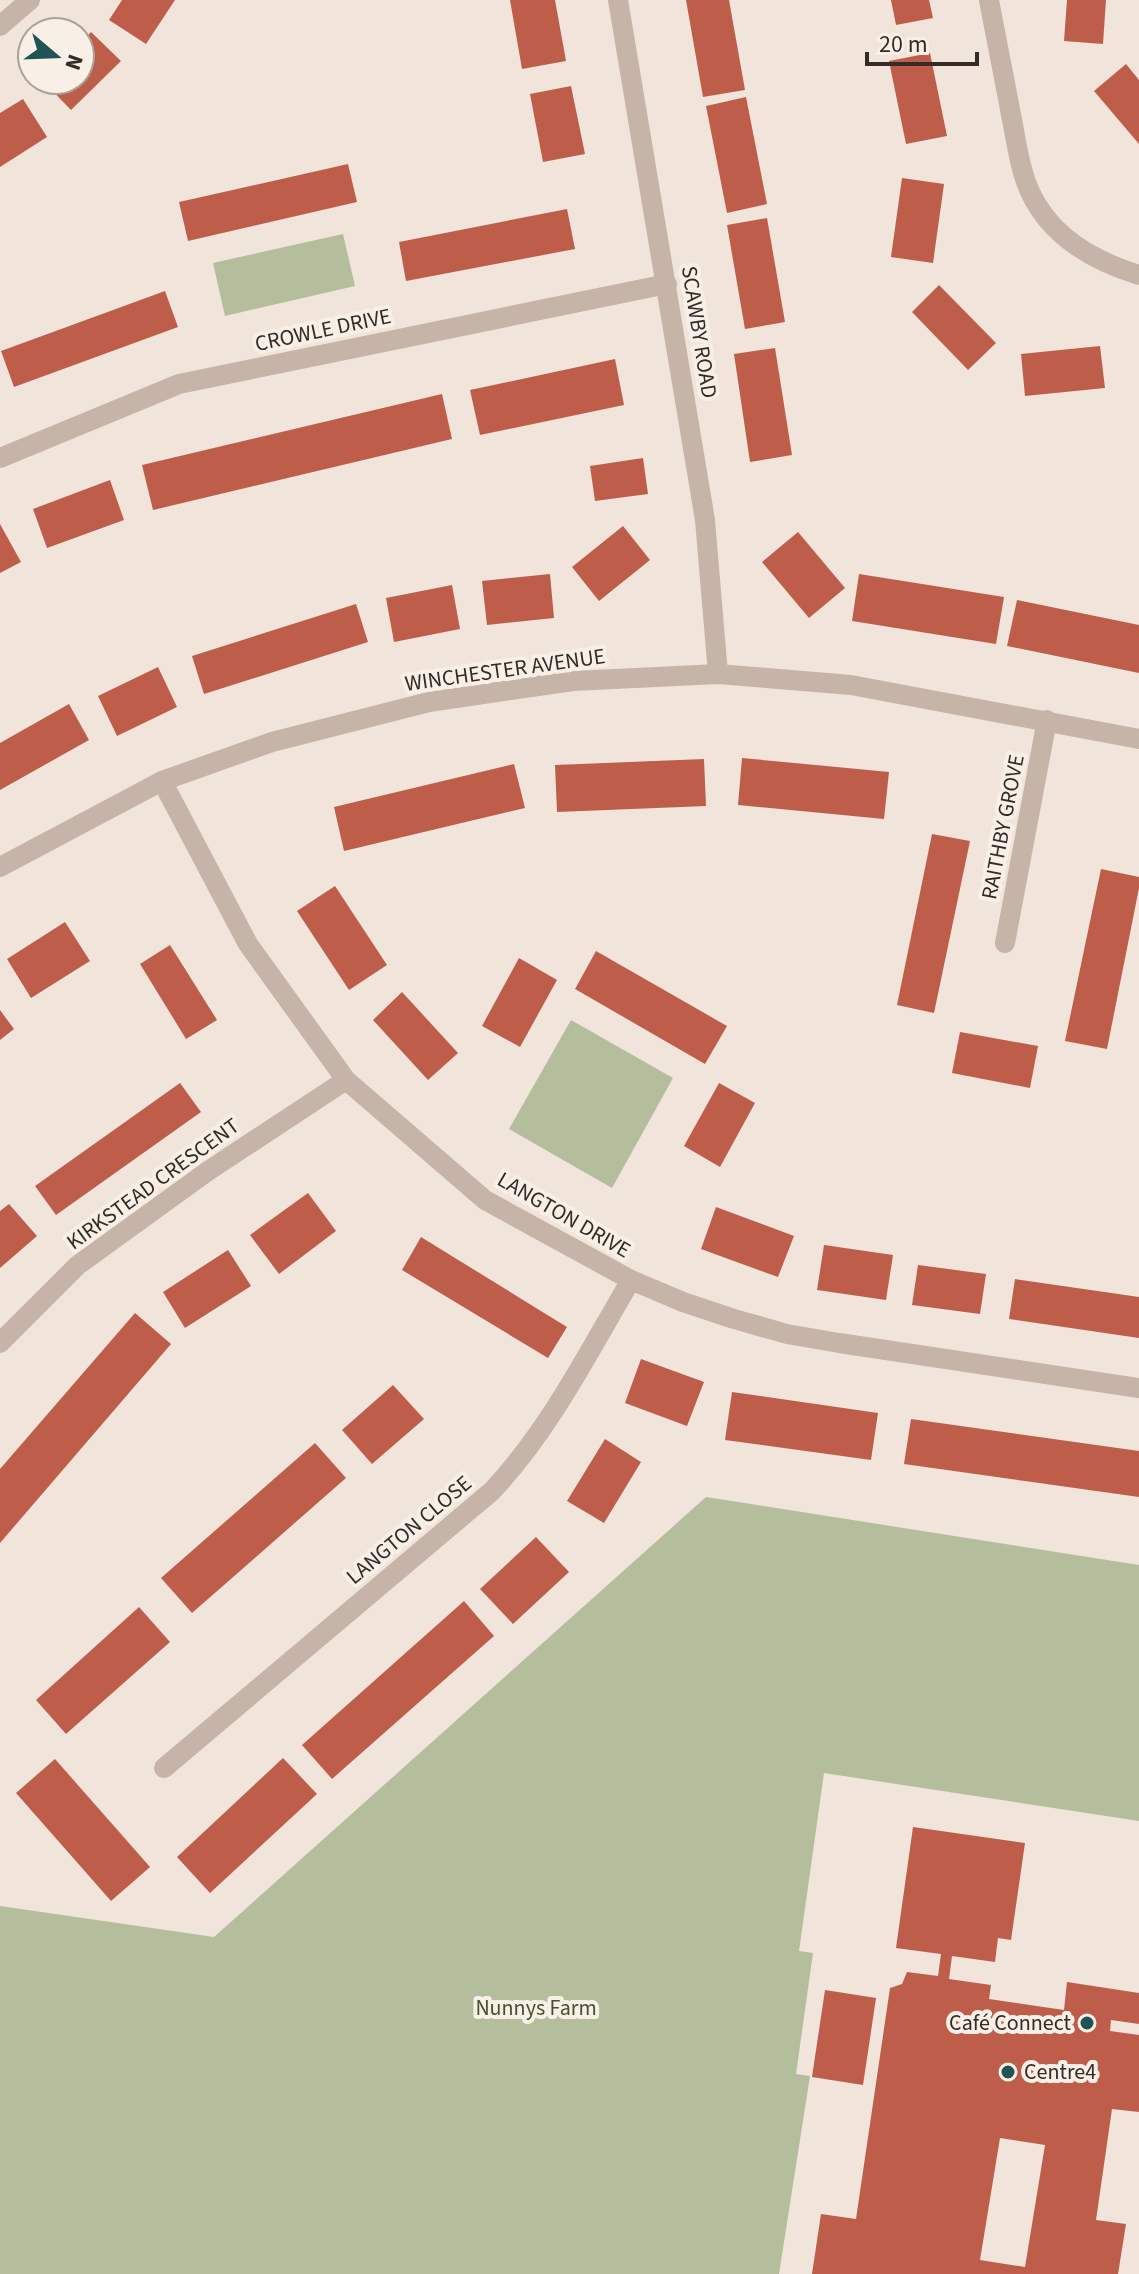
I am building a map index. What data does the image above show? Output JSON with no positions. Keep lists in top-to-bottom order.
{
  "streets": {
    "street": [
      "CROWLE DRIVE",
      "SCAWBY ROAD",
      "WINCHESTER AVENUE",
      "RAITHBY GROVE",
      "KIRKSTEAD CRESCENT",
      "LANGTON DRIVE",
      "LANGTON CLOSE"
    ]
  },
  "crossings": [
    ["CROWLE DRIVE", "SCAWBY ROAD"],
    ["SCAWBY ROAD", "WINCHESTER AVENUE"],
    ["WINCHESTER AVENUE", "RAITHBY GROVE"],
    ["WINCHESTER AVENUE", "LANGTON DRIVE"],
    ["KIRKSTEAD CRESCENT", "LANGTON DRIVE"],
    ["LANGTON DRIVE", "LANGTON CLOSE"]
  ],
  "parks": ["Nunnys Farm"],
  "places": ["Café Connect", "Centre4"],
  "scale_bar": "20 m",
  "north": "right"
}
